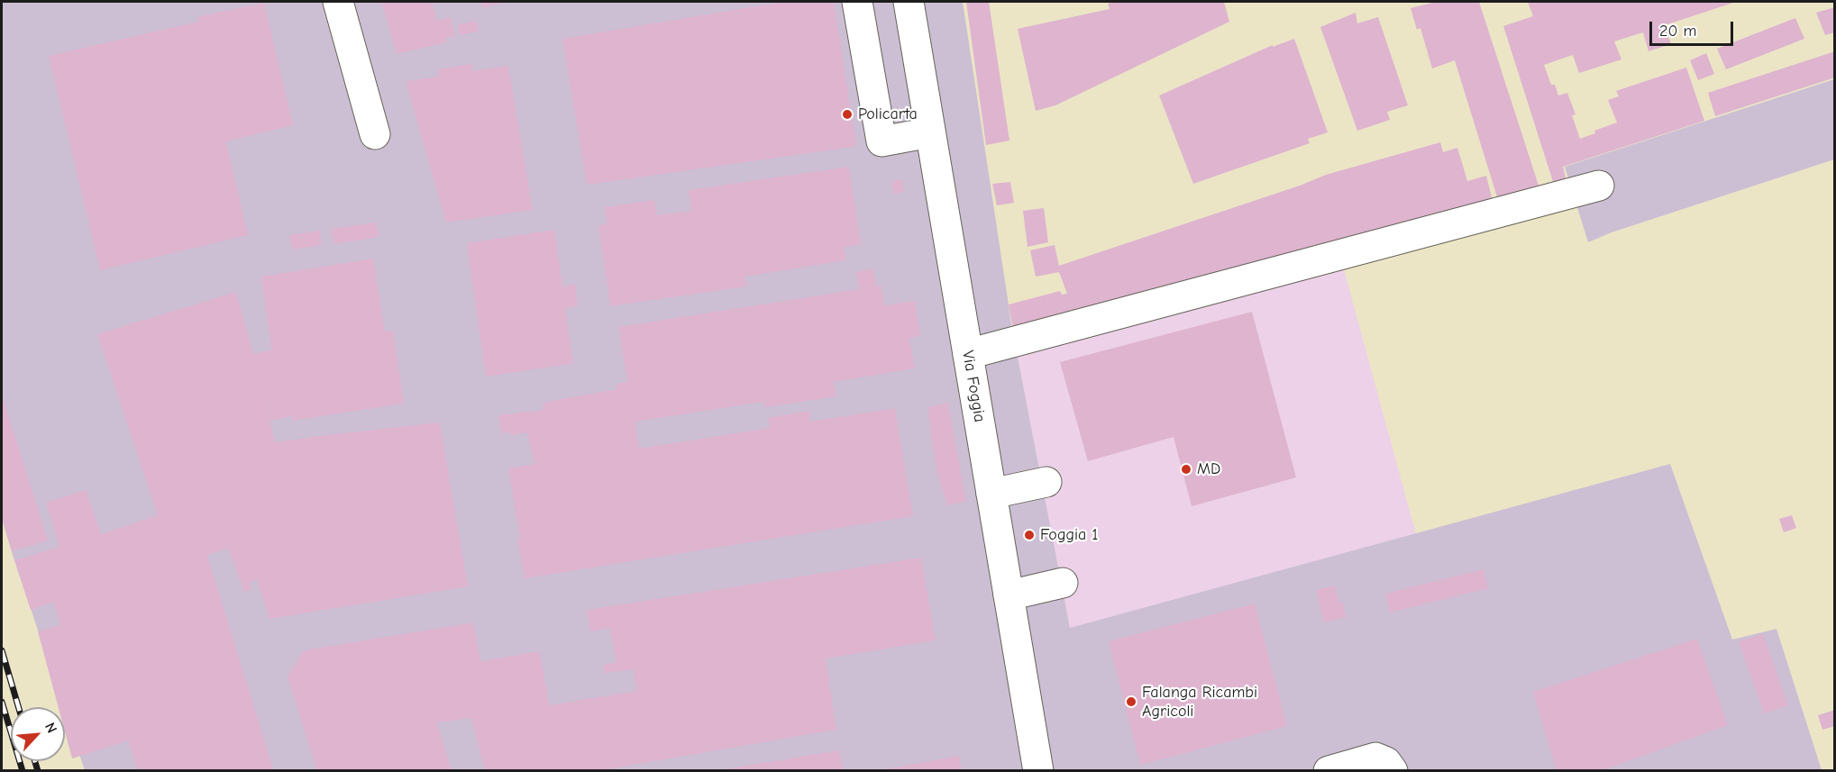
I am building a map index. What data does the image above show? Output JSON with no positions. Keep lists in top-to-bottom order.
{
  "streets": {
    "main road": ["Via Foggia"]
  },
  "places": [
    "Policarta",
    "MD",
    "Foggia 1",
    "Falanga Ricambi Agricoli"
  ],
  "scale_bar": "20 m",
  "north": "top right"
}
